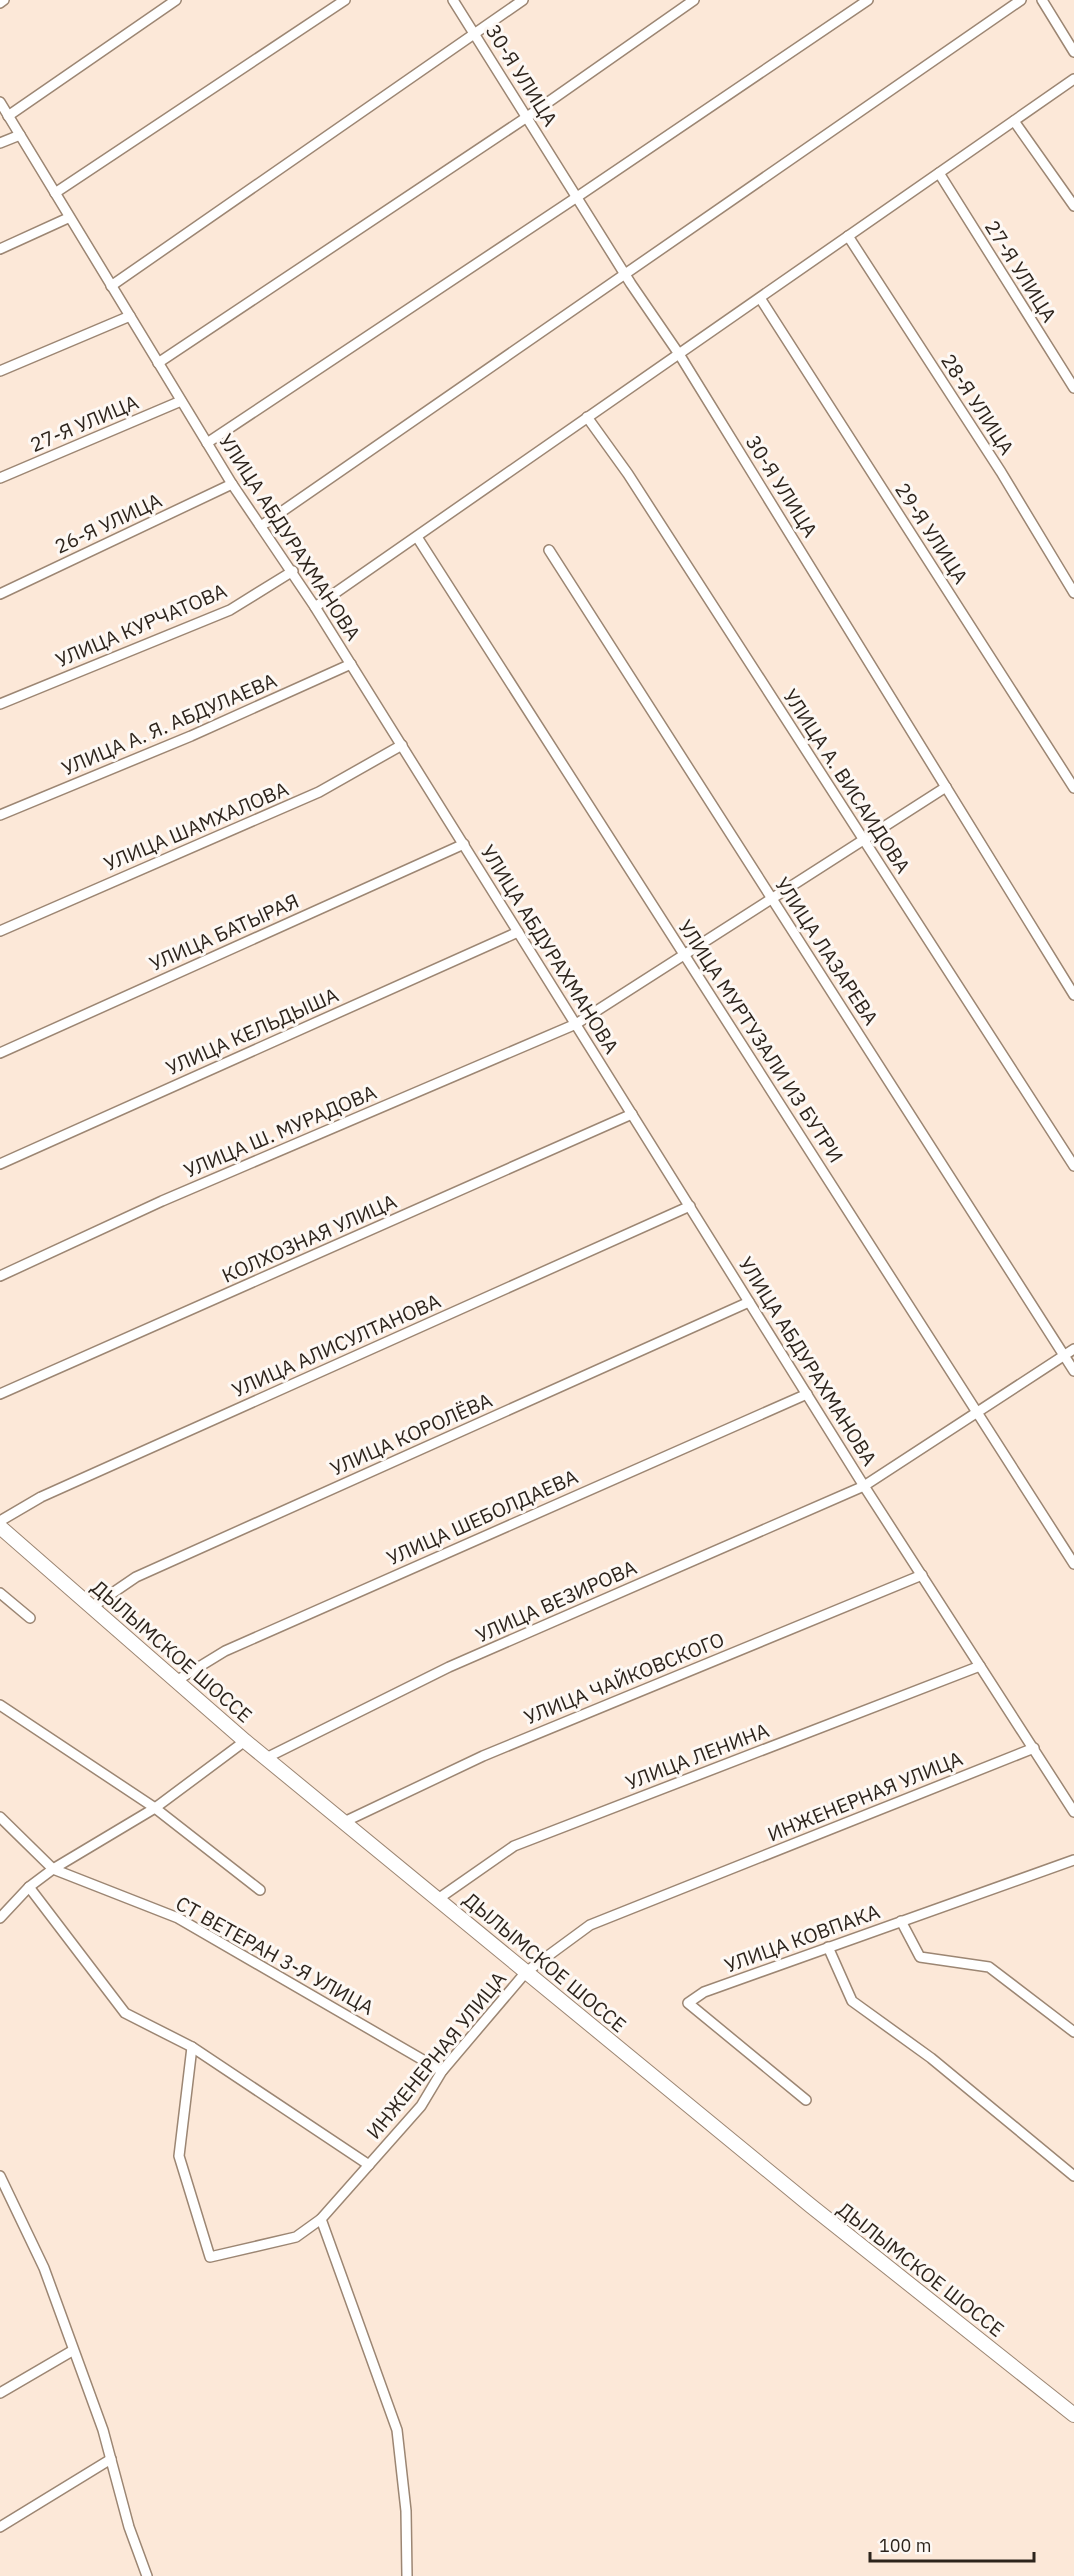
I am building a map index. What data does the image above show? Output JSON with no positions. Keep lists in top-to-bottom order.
{
  "streets": {
    "main road": ["ДЫЛЫМСКОЕ ШОССЕ"],
    "street": [
      "30-Я УЛИЦА",
      "27-Я УЛИЦА",
      "28-Я УЛИЦА",
      "26-Я УЛИЦА",
      "29-Я УЛИЦА",
      "УЛИЦА АБДУРАХМАНОВА",
      "УЛИЦА КУРЧАТОВА",
      "УЛИЦА А. Я. АБДУЛАЕВА",
      "УЛИЦА А. ВИСАИДОВА",
      "УЛИЦА ШАМХАЛОВА",
      "УЛИЦА БАТЫРАЯ",
      "УЛИЦА ЛАЗАРЕВА",
      "УЛИЦА КЕЛЬДЫША",
      "УЛИЦА МУРТУЗАЛИ ИЗ БУТРИ",
      "УЛИЦА Ш. МУРАДОВА",
      "КОЛХОЗНАЯ УЛИЦА",
      "УЛИЦА АЛИСУЛТАНОВА",
      "УЛИЦА КОРОЛЁВА",
      "УЛИЦА ШЕБОЛДАЕВА",
      "УЛИЦА ВЕЗИРОВА",
      "УЛИЦА ЧАЙКОВСКОГО",
      "УЛИЦА ЛЕНИНА",
      "ИНЖЕНЕРНАЯ УЛИЦА",
      "УЛИЦА КОВПАКА",
      "СТ ВЕТЕРАН 3-Я УЛИЦА"
    ]
  },
  "crossings": [
    ["30-Я УЛИЦА", "УЛИЦА Ш. МУРАДОВА"],
    ["27-Я УЛИЦА", "УЛИЦА АБДУРАХМАНОВА"],
    ["26-Я УЛИЦА", "УЛИЦА АБДУРАХМАНОВА"],
    ["УЛИЦА АБДУРАХМАНОВА", "УЛИЦА КУРЧАТОВА"],
    ["УЛИЦА АБДУРАХМАНОВА", "УЛИЦА А. Я. АБДУЛАЕВА"],
    ["УЛИЦА АБДУРАХМАНОВА", "УЛИЦА ШАМХАЛОВА"],
    ["УЛИЦА АБДУРАХМАНОВА", "УЛИЦА БАТЫРАЯ"],
    ["УЛИЦА АБДУРАХМАНОВА", "УЛИЦА КЕЛЬДЫША"],
    ["УЛИЦА АБДУРАХМАНОВА", "УЛИЦА Ш. МУРАДОВА"],
    ["УЛИЦА АБДУРАХМАНОВА", "КОЛХОЗНАЯ УЛИЦА"],
    ["УЛИЦА АБДУРАХМАНОВА", "УЛИЦА АЛИСУЛТАНОВА"],
    ["УЛИЦА АБДУРАХМАНОВА", "УЛИЦА КОРОЛЁВА"],
    ["УЛИЦА АБДУРАХМАНОВА", "УЛИЦА ШЕБОЛДАЕВА"],
    ["УЛИЦА АБДУРАХМАНОВА", "УЛИЦА ВЕЗИРОВА"],
    ["УЛИЦА АБДУРАХМАНОВА", "УЛИЦА ЧАЙКОВСКОГО"],
    ["УЛИЦА АБДУРАХМАНОВА", "УЛИЦА ЛЕНИНА"],
    ["УЛИЦА АБДУРАХМАНОВА", "ИНЖЕНЕРНАЯ УЛИЦА"],
    ["УЛИЦА А. ВИСАИДОВА", "УЛИЦА Ш. МУРАДОВА"],
    ["УЛИЦА ЛАЗАРЕВА", "УЛИЦА Ш. МУРАДОВА"],
    ["УЛИЦА ЛАЗАРЕВА", "УЛИЦА ВЕЗИРОВА"],
    ["УЛИЦА МУРТУЗАЛИ ИЗ БУТРИ", "УЛИЦА Ш. МУРАДОВА"],
    ["УЛИЦА МУРТУЗАЛИ ИЗ БУТРИ", "УЛИЦА ВЕЗИРОВА"],
    ["УЛИЦА КОРОЛЁВА", "ДЫЛЫМСКОЕ ШОССЕ"],
    ["УЛИЦА ШЕБОЛДАЕВА", "ДЫЛЫМСКОЕ ШОССЕ"],
    ["УЛИЦА ВЕЗИРОВА", "ДЫЛЫМСКОЕ ШОССЕ"],
    ["ДЫЛЫМСКОЕ ШОССЕ", "УЛИЦА ЧАЙКОВСКОГО"],
    ["ДЫЛЫМСКОЕ ШОССЕ", "УЛИЦА ЛЕНИНА"],
    ["ДЫЛЫМСКОЕ ШОССЕ", "ИНЖЕНЕРНАЯ УЛИЦА"],
    ["ИНЖЕНЕРНАЯ УЛИЦА", "СТ ВЕТЕРАН 3-Я УЛИЦА"]
  ],
  "scale_bar": "100 m"
}
